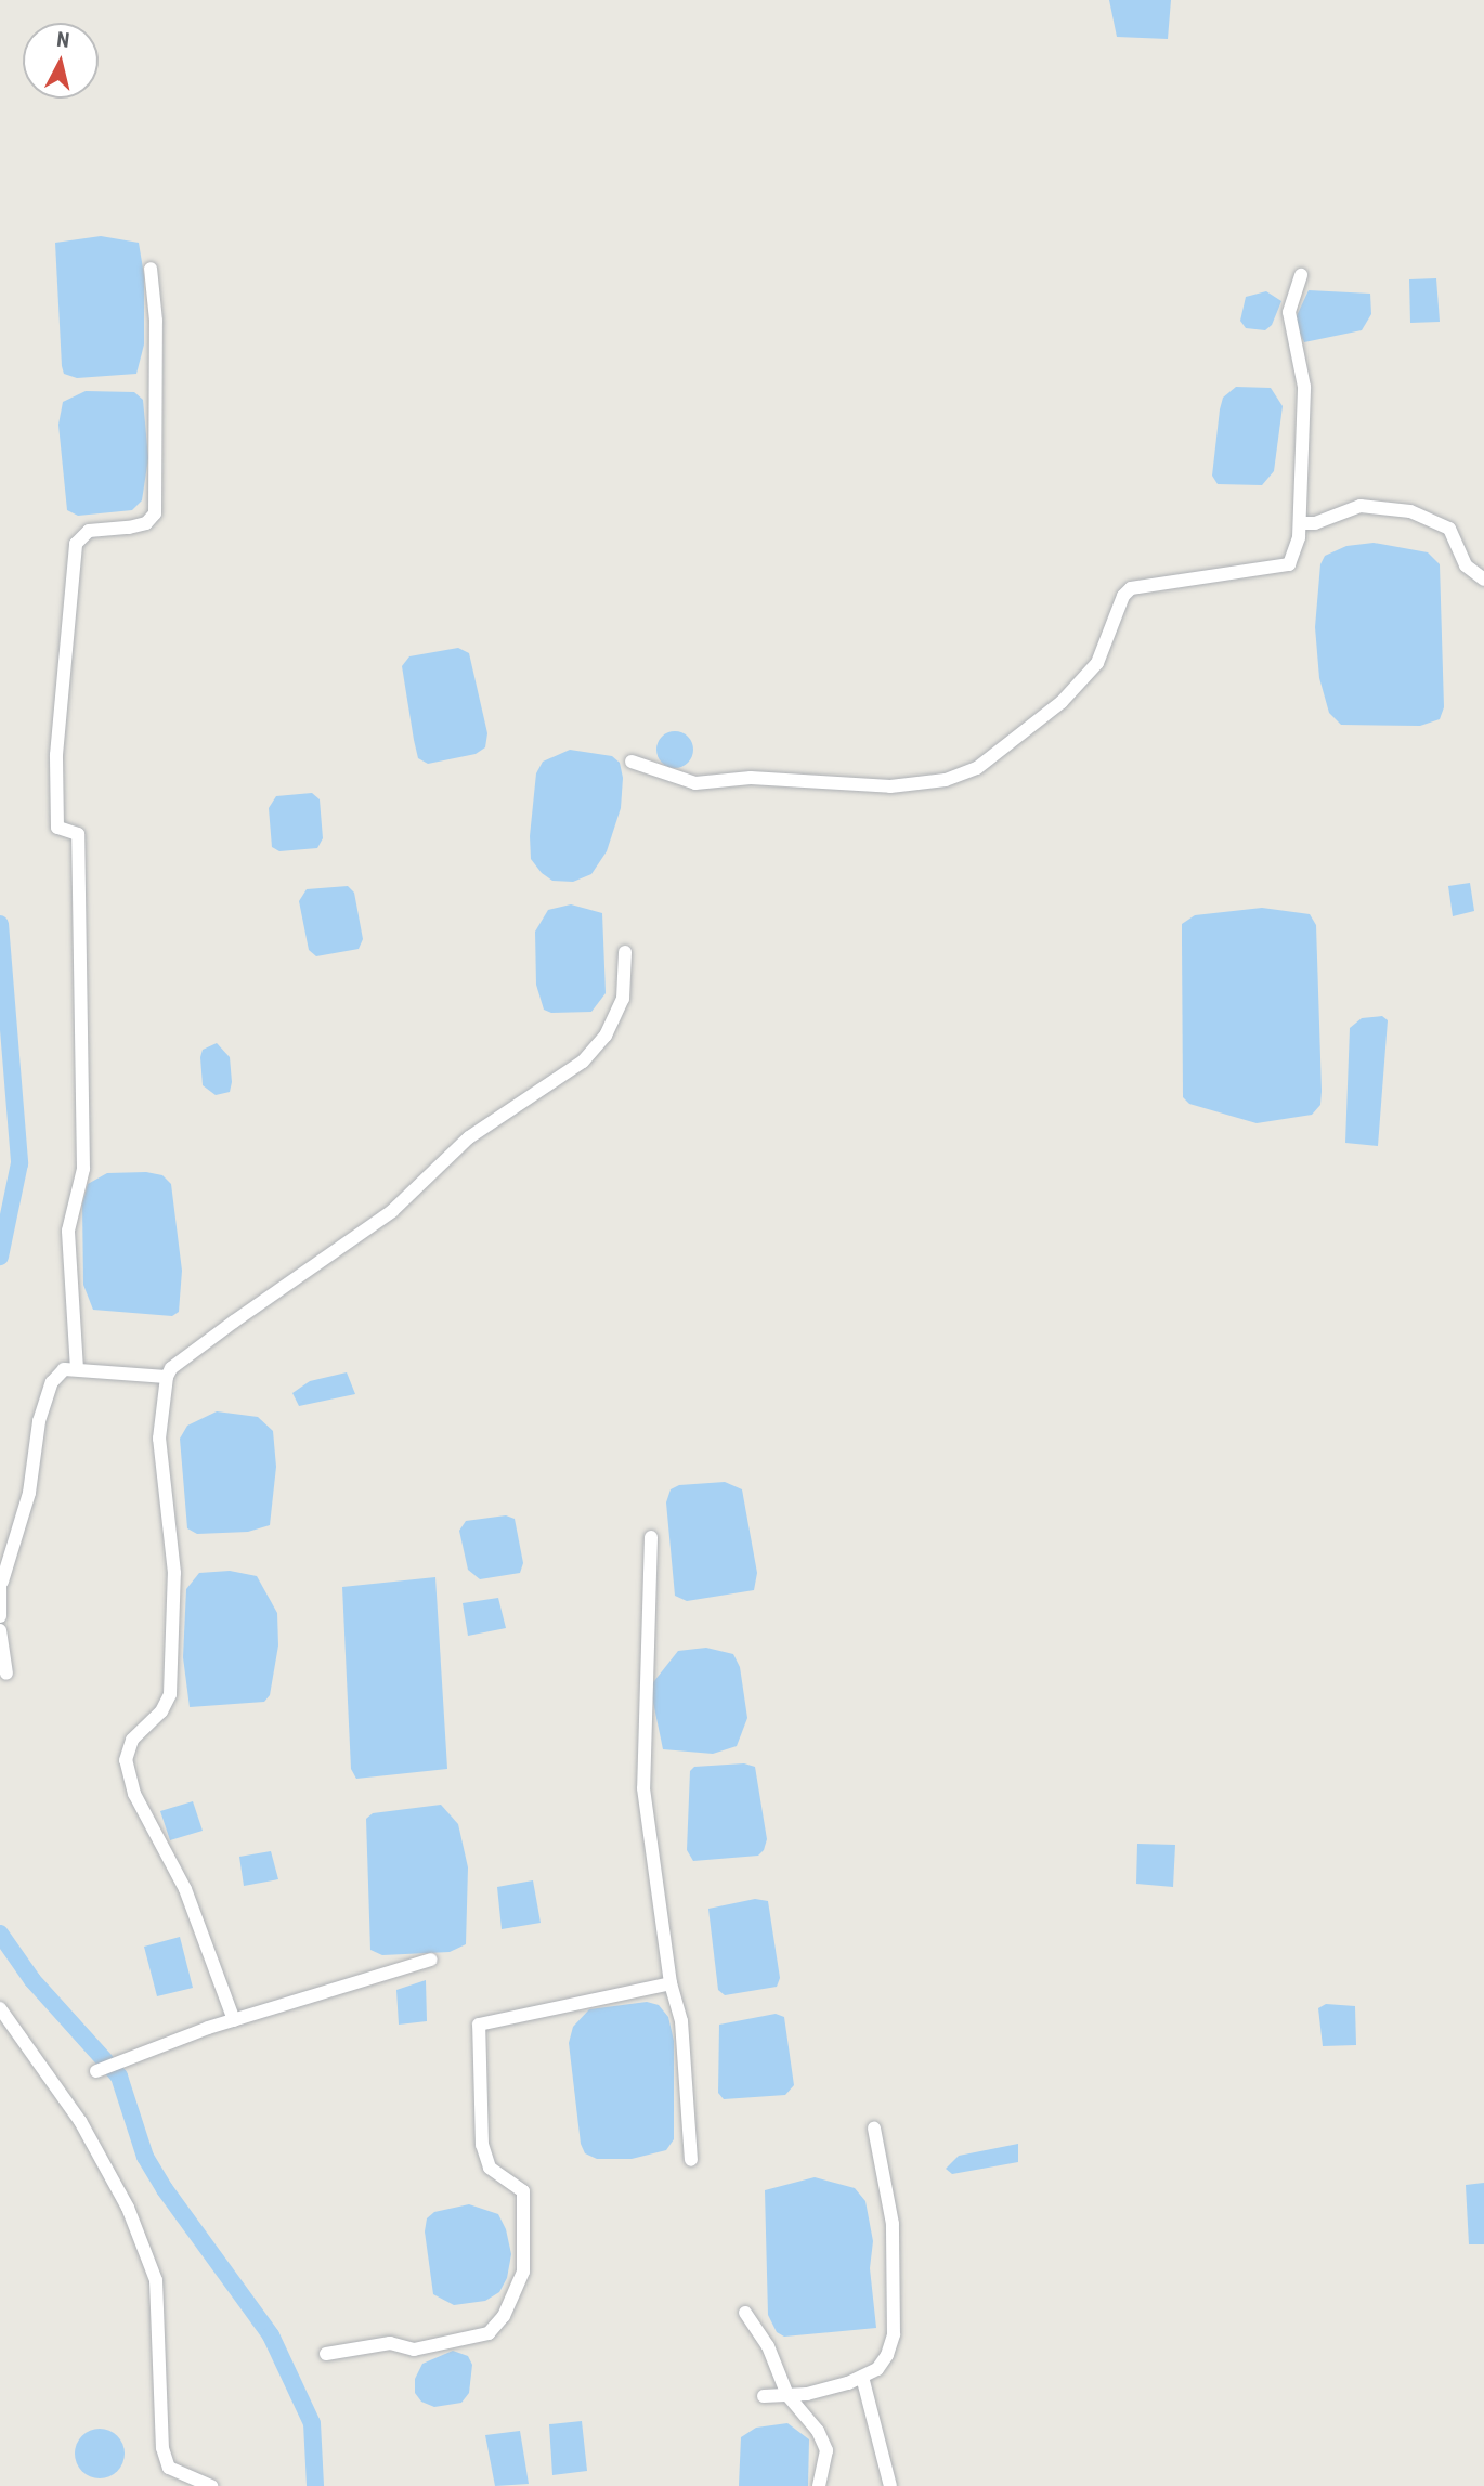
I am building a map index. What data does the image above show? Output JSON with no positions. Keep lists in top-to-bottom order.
{
  "north": "top"
}
